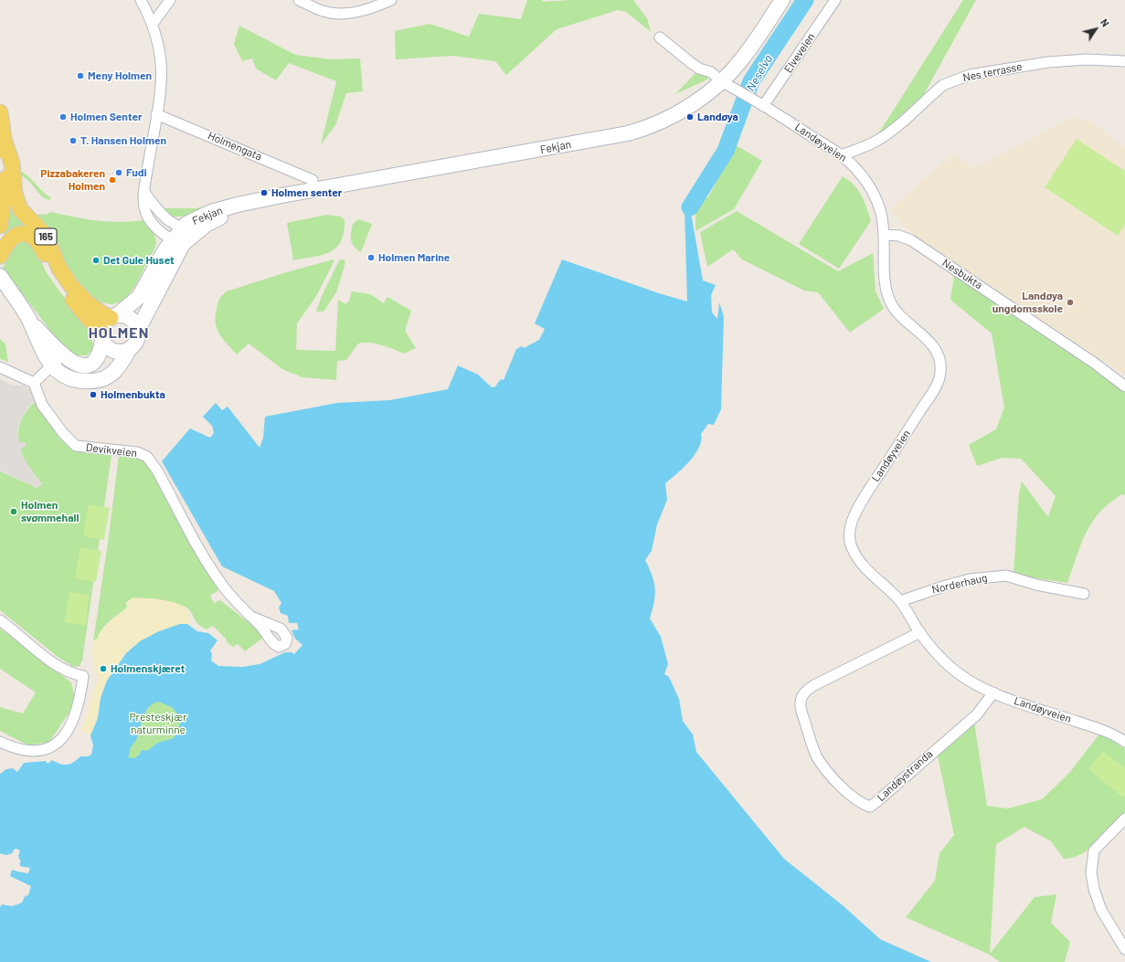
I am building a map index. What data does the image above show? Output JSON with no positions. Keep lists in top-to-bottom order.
{
  "streets": {
    "main road": ["Fekjan", "165"],
    "street": [
      "Elveveien",
      "Nes terrasse",
      "Landøyveien",
      "Holmengata",
      "Nesbukta",
      "Devikveien",
      "Norderhaug",
      "Landøystranda"
    ]
  },
  "crossings": [
    ["Elveveien", "Landøyveien"],
    ["Nes terrasse", "Landøyveien"],
    ["Landøyveien", "Fekjan"],
    ["Landøyveien", "Nesbukta"],
    ["Landøyveien", "Norderhaug"],
    ["Landøyveien", "Landøystranda"],
    ["Fekjan", "165"]
  ],
  "districts": ["HOLMEN"],
  "water": ["Neselva"],
  "parks": ["Presteskjær naturminne"],
  "places": [
    "Meny Holmen",
    "Holmen Senter",
    "Landøya",
    "T. Hansen Holmen",
    "Fudi",
    "Pizzabakeren Holmen",
    "Holmen senter",
    "Holmen Marine",
    "Det Gule Huset",
    "Landøya ungdomsskole",
    "Holmenbukta",
    "Holmen svømmehall",
    "Holmenskjæret"
  ],
  "north": "top right"
}
